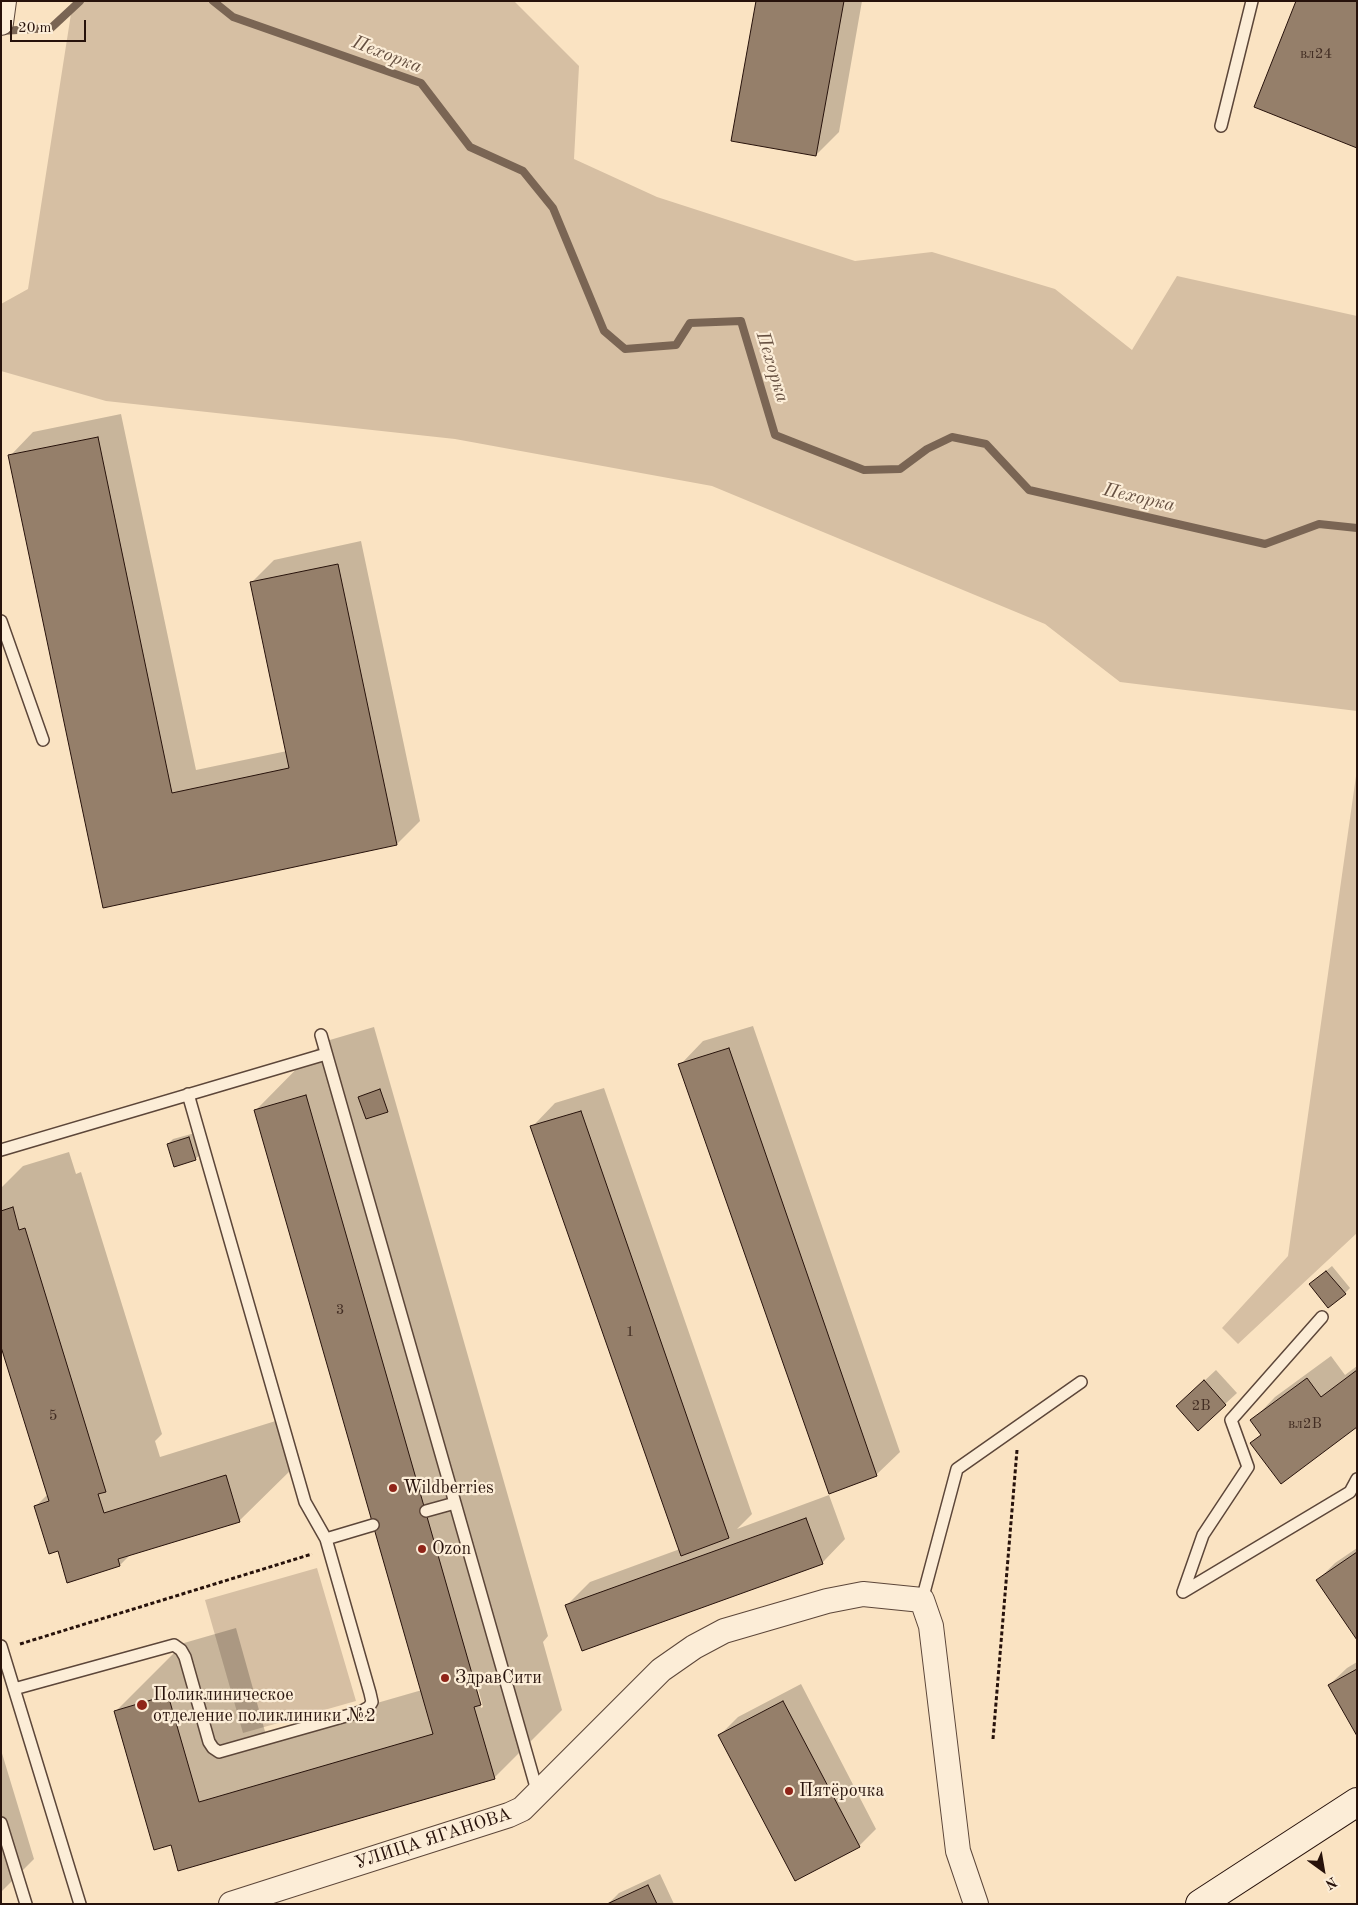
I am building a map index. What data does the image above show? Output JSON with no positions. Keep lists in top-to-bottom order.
{
  "streets": {
    "street": ["УЛИЦА ЯГАНОВА"]
  },
  "water": ["Пехорка"],
  "places": [
    "Wildberries",
    "Ozon",
    "ЗдравСити",
    "Поликлиническое отделение поликлиники №2",
    "Пятёрочка"
  ],
  "house_numbers": [
    "вл24",
    "3",
    "1",
    "2В",
    "5",
    "вл2В"
  ],
  "scale_bar": "20 m",
  "north": "bottom right"
}
